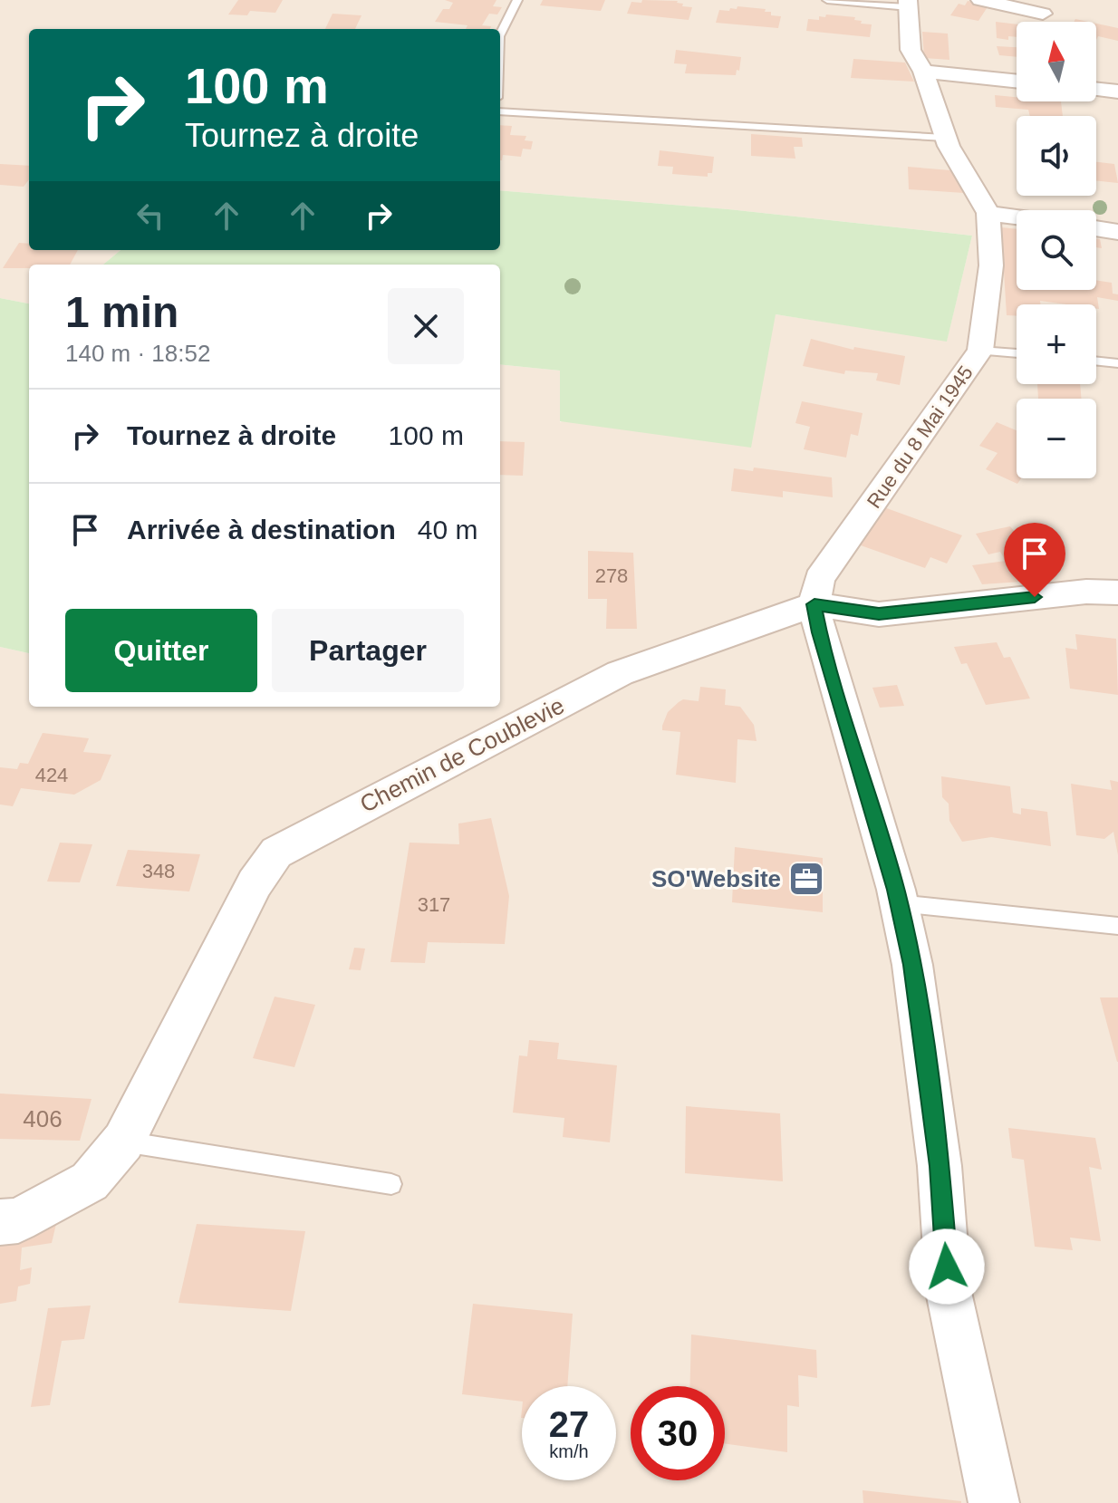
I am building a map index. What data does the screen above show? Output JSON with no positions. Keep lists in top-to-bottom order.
{
  "streets": {
    "street": ["Rue du 8 Mai 1945", "Chemin de Coublevie"]
  },
  "crossings": [
    ["Rue du 8 Mai 1945", "Chemin de Coublevie"]
  ],
  "places": {
    "office": ["SO'Website"]
  },
  "house_numbers": [
    "278",
    "424",
    "348",
    "317",
    "406"
  ],
  "north": "top",
  "page": {
    "map_buttons": ["+", "−"],
    "turn": ["100 m", "Tournez à droite"],
    "heading": ["1 min", "140 m · 18:52"],
    "list": [
      {
        "name": "Tournez à droite",
        "value": "100 m"
      },
      {
        "name": "Arrivée à destination",
        "value": "40 m"
      }
    ],
    "buttons": ["Quitter", "Partager"],
    "speed": "27 km/h",
    "limit": "30"
  }
}
